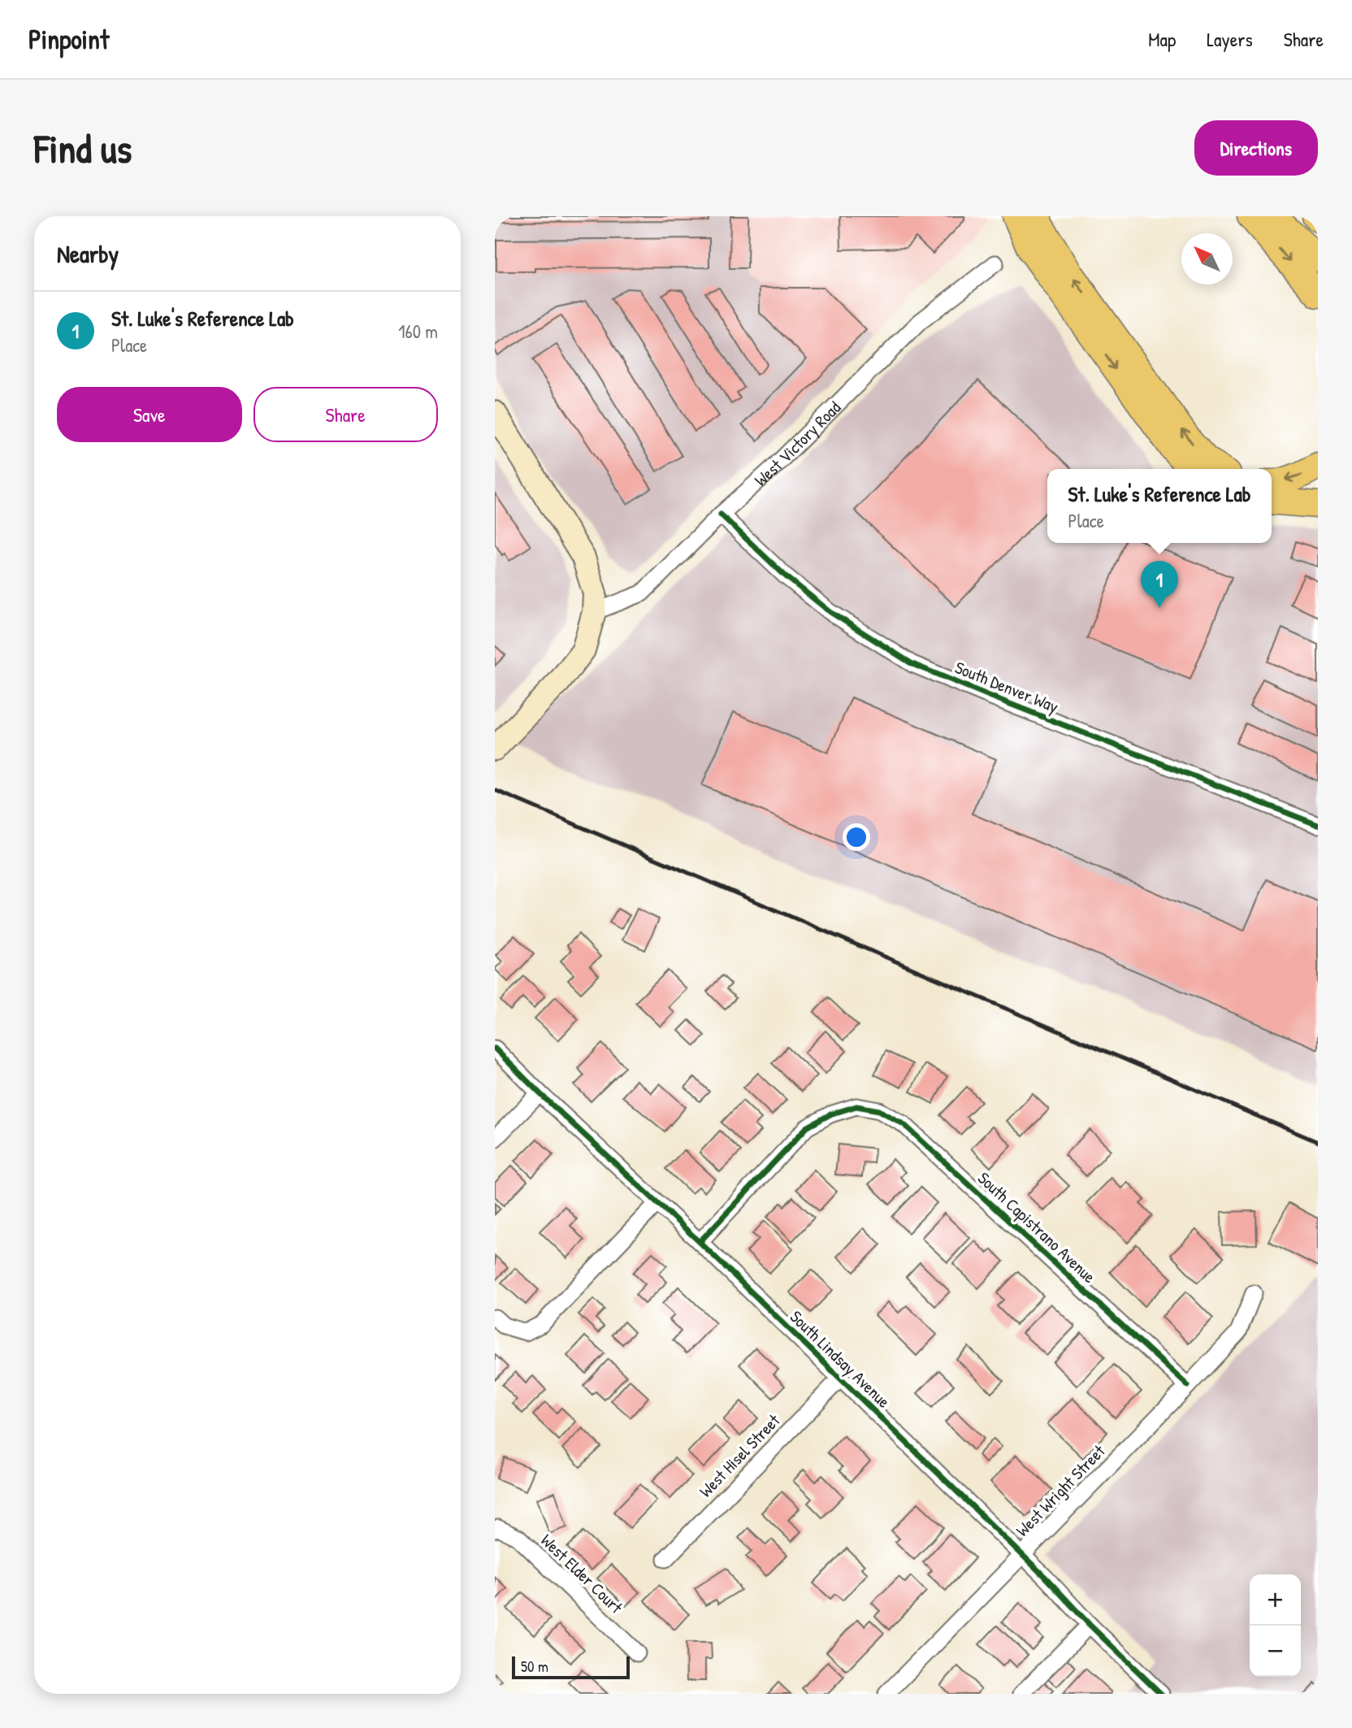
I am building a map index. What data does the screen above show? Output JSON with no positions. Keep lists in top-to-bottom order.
{
  "streets": {
    "street": [
      "West Victory Road",
      "South Denver Way",
      "South Capistrano Avenue",
      "South Lindsay Avenue",
      "West Hisel Street",
      "West Wright Street",
      "West Elder Court"
    ]
  },
  "crossings": [
    ["West Victory Road", "South Denver Way"],
    ["South Capistrano Avenue", "South Lindsay Avenue"],
    ["South Capistrano Avenue", "West Wright Street"],
    ["South Lindsay Avenue", "West Hisel Street"],
    ["South Lindsay Avenue", "West Wright Street"]
  ],
  "scale_bar": "50 m",
  "north": "top left",
  "page": {
    "header": "Pinpoint",
    "nav": ["Map", "Layers", "Share"],
    "buttons": [
      "Directions",
      ["Save", "Share"]
    ],
    "title": "Find us",
    "heading": "Nearby",
    "list": [
      {
        "mark": "1",
        "name": "St. Luke's Reference Lab",
        "note": "Place",
        "value": "160 m"
      }
    ],
    "popup": ["St. Luke's Reference Lab", "Place"],
    "pins": "1",
    "map_buttons": ["+", "−"],
    "scale": "50 m"
  }
}
